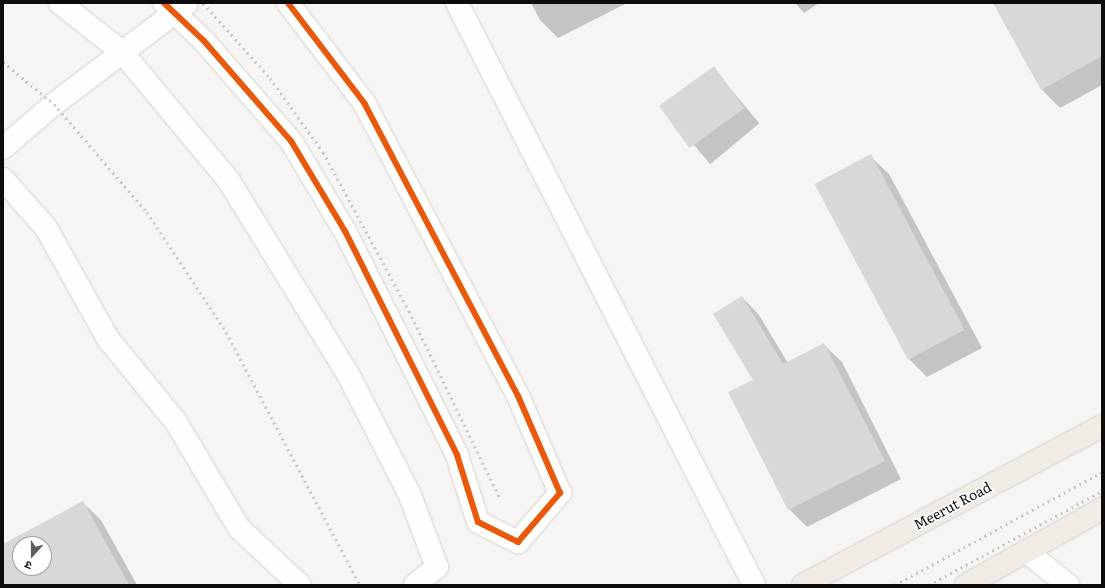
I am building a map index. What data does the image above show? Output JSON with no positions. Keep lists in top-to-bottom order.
{
  "streets": {
    "highway": ["Meerut Road"]
  },
  "north": "bottom"
}
